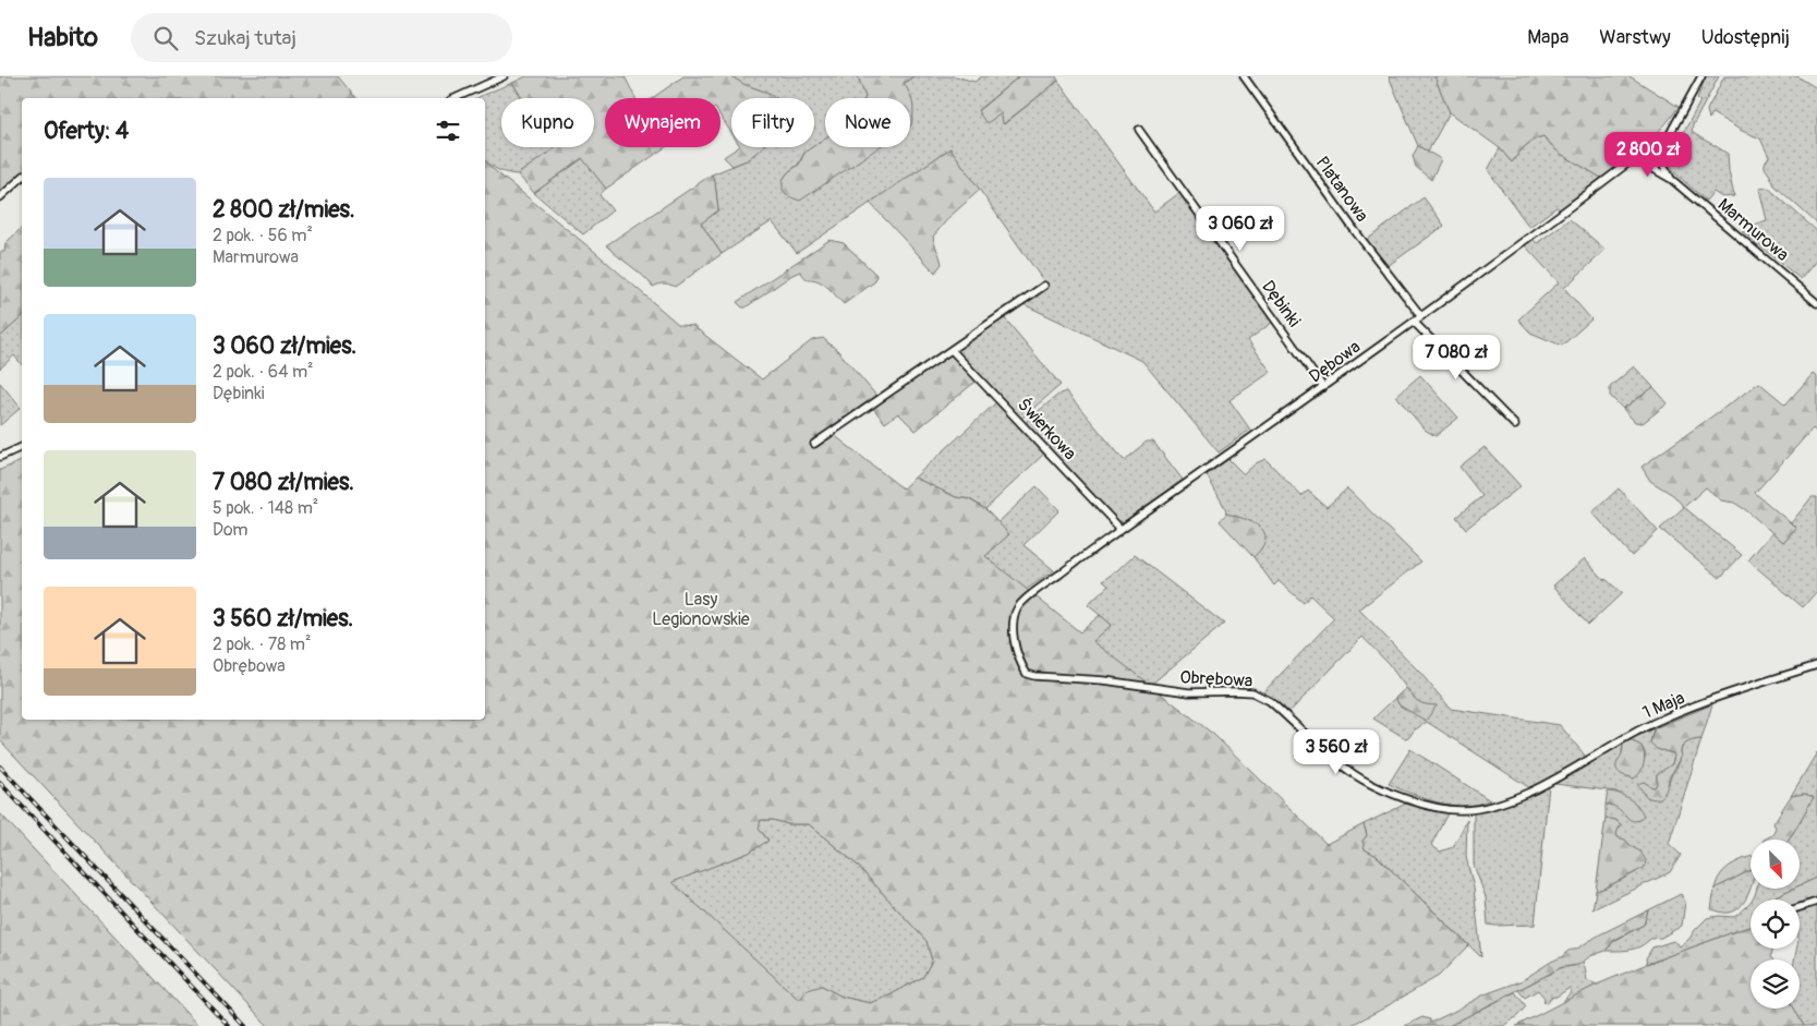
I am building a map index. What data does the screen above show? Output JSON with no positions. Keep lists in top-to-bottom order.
{
  "streets": {
    "street": [
      "Platanowa",
      "Marmurowa",
      "Dębinki",
      "Dębowa",
      "Świerkowa",
      "Obrębowa",
      "1 Maja"
    ]
  },
  "crossings": [
    ["Platanowa", "Dębowa"],
    ["Marmurowa", "Dębowa"],
    ["Dębinki", "Dębowa"],
    ["Dębowa", "Świerkowa"],
    ["Dębowa", "Obrębowa"],
    ["Obrębowa", "1 Maja"]
  ],
  "parks": ["Lasy Legionowskie"],
  "north": "bottom right",
  "page": {
    "header": "Habito",
    "search": "Szukaj tutaj",
    "nav": ["Mapa", "Warstwy", "Udostępnij"],
    "chip": [
      "Kupno",
      "Wynajem",
      "Filtry",
      "Nowe"
    ],
    "heading": "Oferty: 4",
    "price": [
      "2 800 zł",
      "3 060 zł",
      "7 080 zł",
      "3 560 zł"
    ],
    "list": [
      {
        "name": "2 800 zł/mies.",
        "note": "2 pok. · 56 m² · Marmurowa"
      },
      {
        "name": "3 060 zł/mies.",
        "note": "2 pok. · 64 m² · Dębinki"
      },
      {
        "name": "7 080 zł/mies.",
        "note": "5 pok. · 148 m² · Dom"
      },
      {
        "name": "3 560 zł/mies.",
        "note": "2 pok. · 78 m² · Obrębowa"
      }
    ]
  }
}
